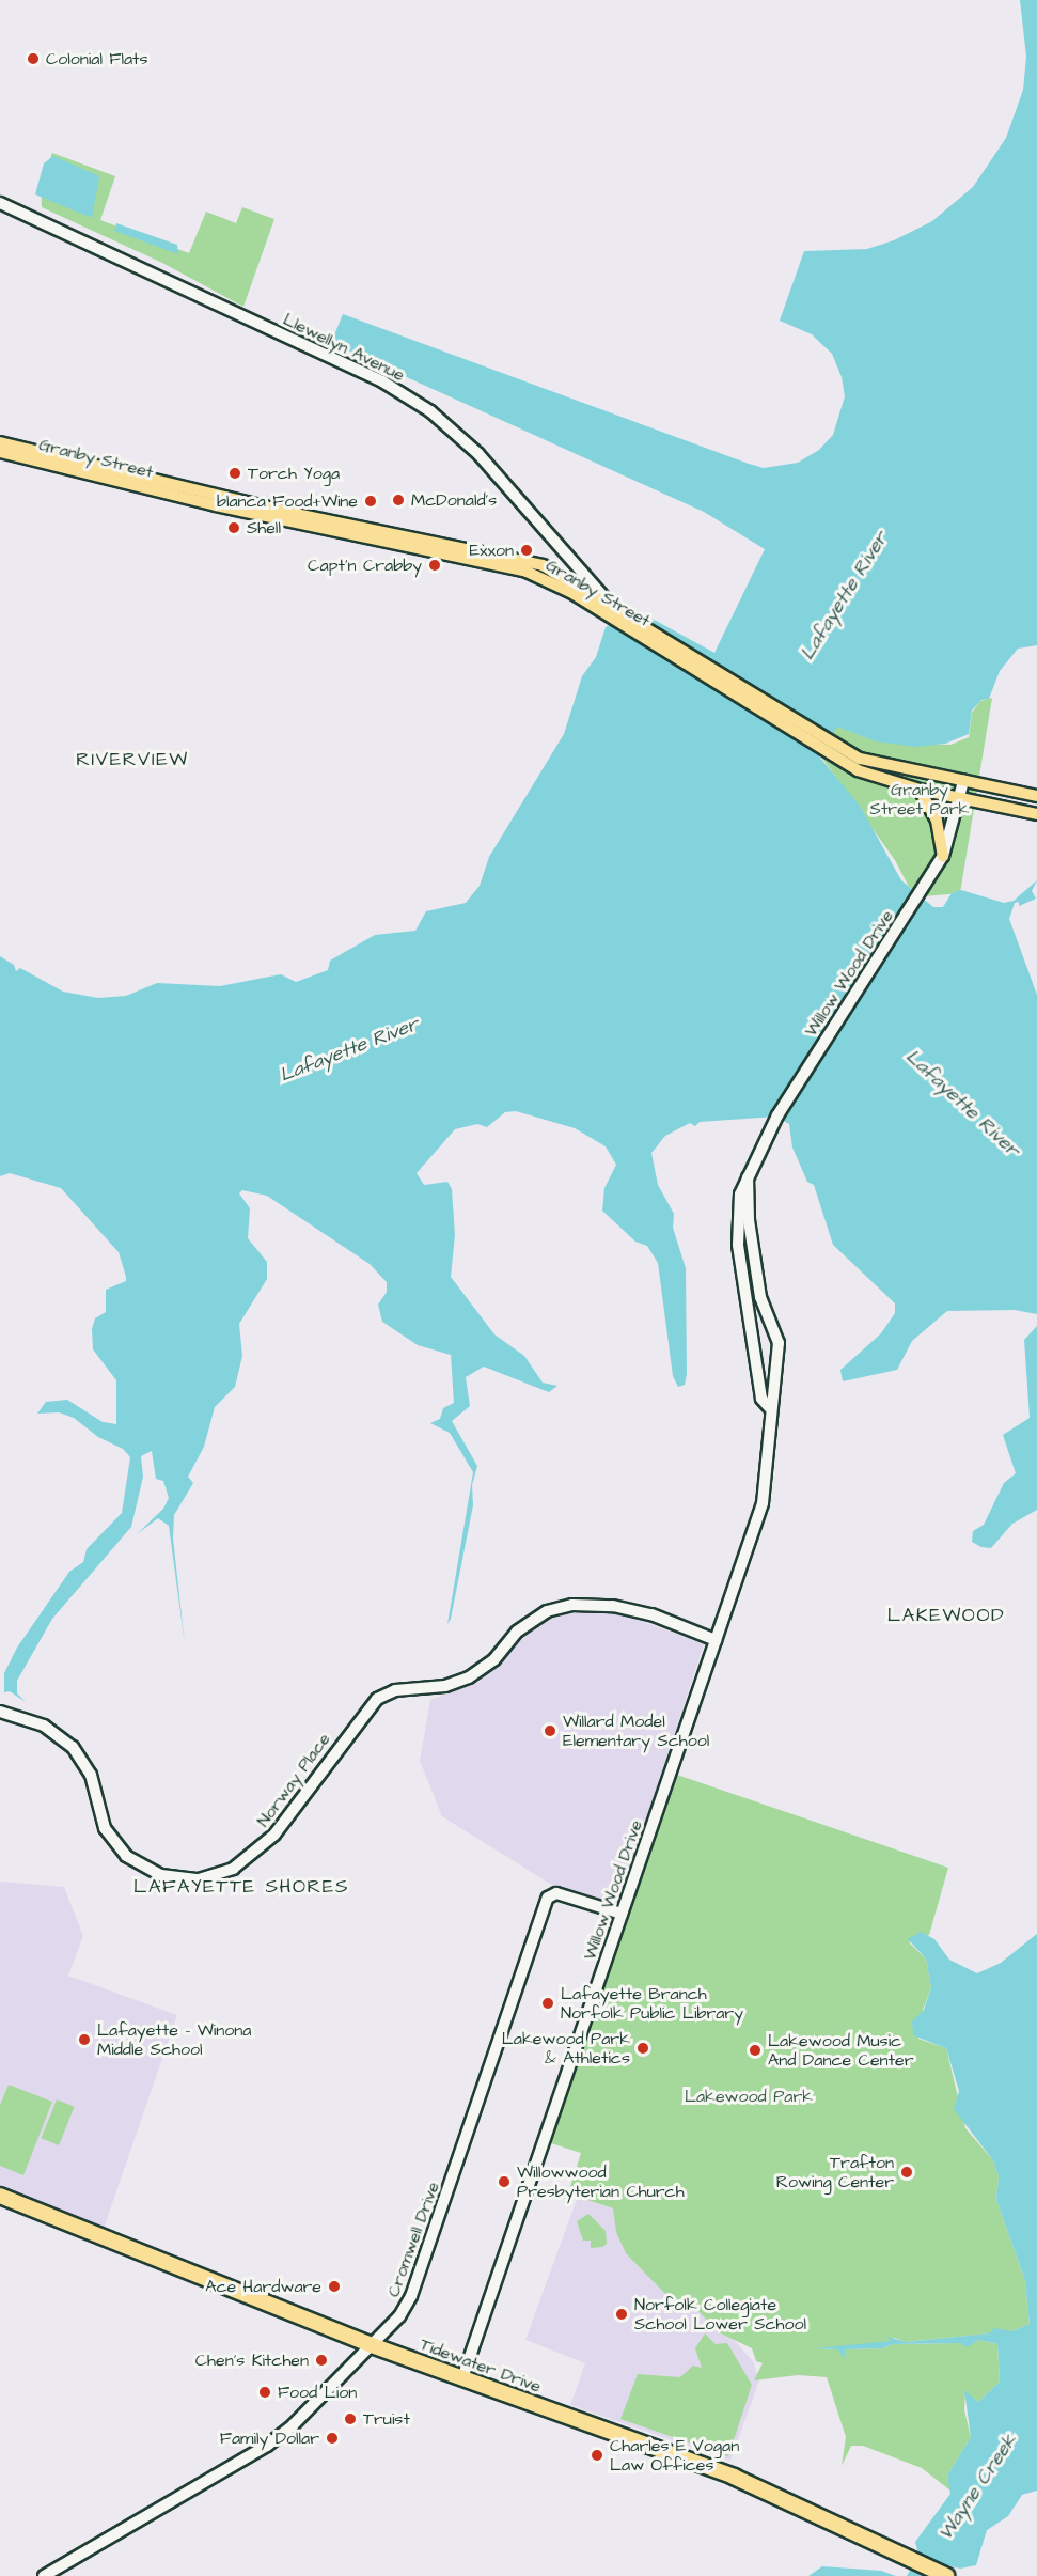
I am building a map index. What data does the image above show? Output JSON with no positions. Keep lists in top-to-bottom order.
{
  "streets": {
    "highway": ["Tidewater Drive"],
    "main road": ["Granby Street"],
    "street": [
      "Llewellyn Avenue",
      "Willow Wood Drive",
      "Norway Place",
      "Cromwell Drive"
    ]
  },
  "crossings": [
    ["Llewellyn Avenue", "Granby Street"],
    ["Granby Street", "Willow Wood Drive"],
    ["Willow Wood Drive", "Norway Place"],
    ["Willow Wood Drive", "Cromwell Drive"],
    ["Willow Wood Drive", "Tidewater Drive"],
    ["Cromwell Drive", "Tidewater Drive"]
  ],
  "districts": ["RIVERVIEW", "LAKEWOOD", "LAFAYETTE SHORES"],
  "water": ["Lafayette River", "Wayne Creek"],
  "parks": ["Granby Street Park", "Lakewood Park"],
  "places": [
    "Colonial Flats",
    "Torch Yoga",
    "McDonald's",
    "blanca Food+Wine",
    "Shell",
    "Exxon",
    "Capt'n Crabby",
    "Willard Model Elementary School",
    "Lafayette Branch Norfolk Public Library",
    "Lafayette - Winona Middle School",
    "Lakewood Park & Athletics",
    "Lakewood Music And Dance Center",
    "Trafton Rowing Center",
    "Willowwood Presbyterian Church",
    "Ace Hardware",
    "Norfolk Collegiate School Lower School",
    "Chen's Kitchen",
    "Food Lion",
    "Truist",
    "Family Dollar",
    "Charles E Vogan Law Offices"
  ]
}
